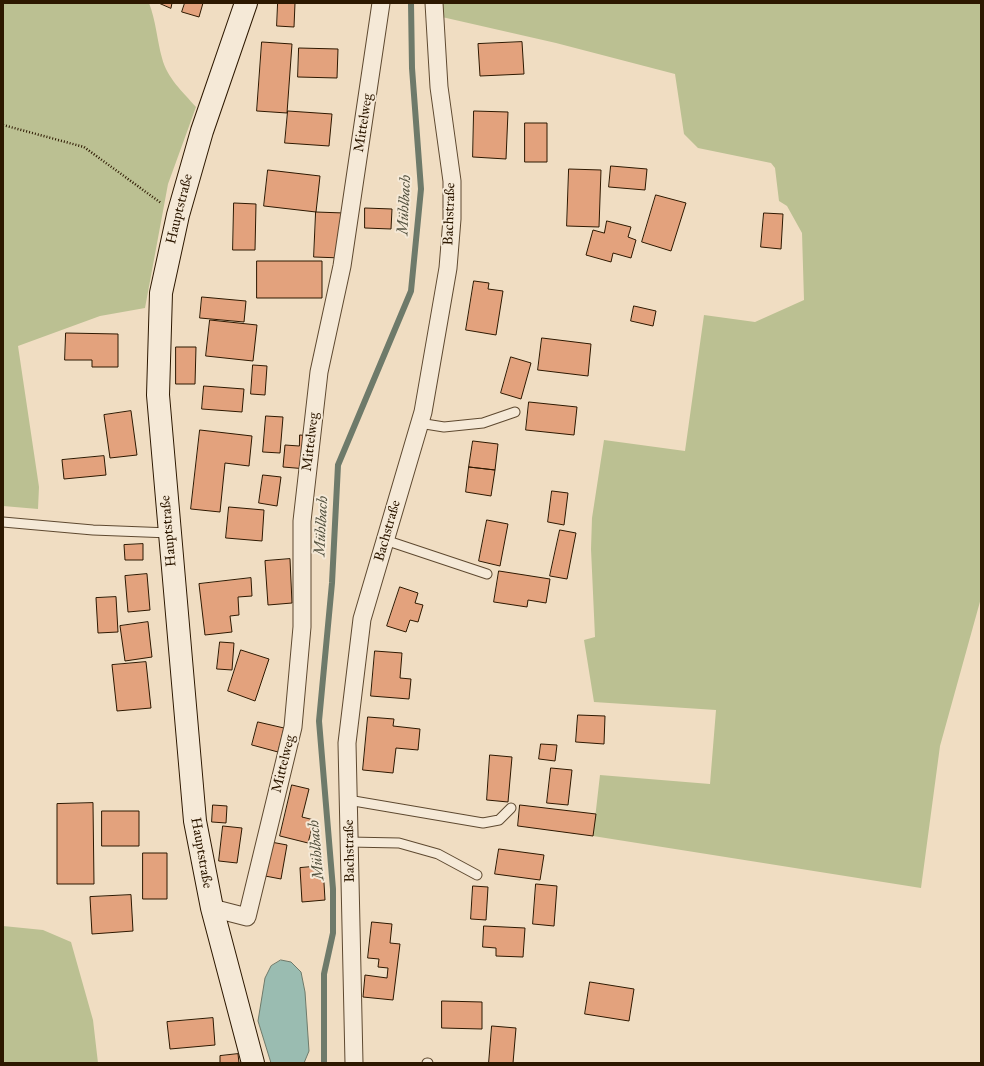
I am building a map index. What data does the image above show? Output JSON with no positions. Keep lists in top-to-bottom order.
{
  "streets": {
    "main road": ["Hauptstraße"],
    "street": ["Mittelweg", "Bachstraße"]
  },
  "crossings": [
    ["Mittelweg", "Hauptstraße"]
  ],
  "water": ["Mühlbach"]
}
